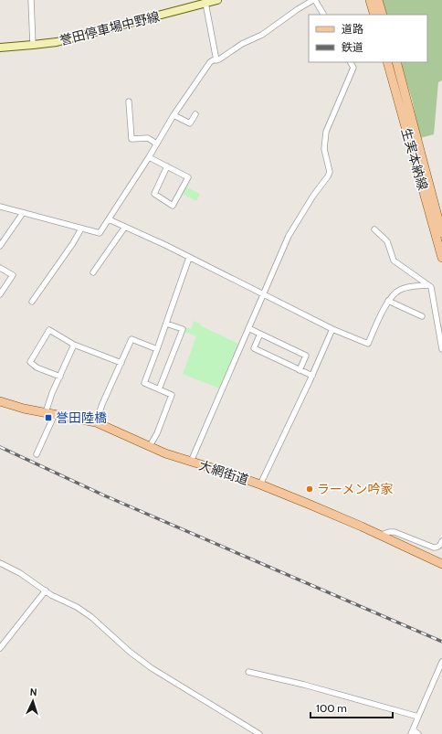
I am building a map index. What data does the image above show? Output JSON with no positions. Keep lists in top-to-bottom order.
{
  "streets": {
    "main road": ["誉田停車場中野線", "生実本納線", "大網街道"]
  },
  "places": {
    "transit": ["誉田陸橋"],
    "other": ["ラーメン吟家"]
  },
  "legend": ["道路", "鉄道"],
  "scale_bar": "100 m",
  "north": "top"
}
